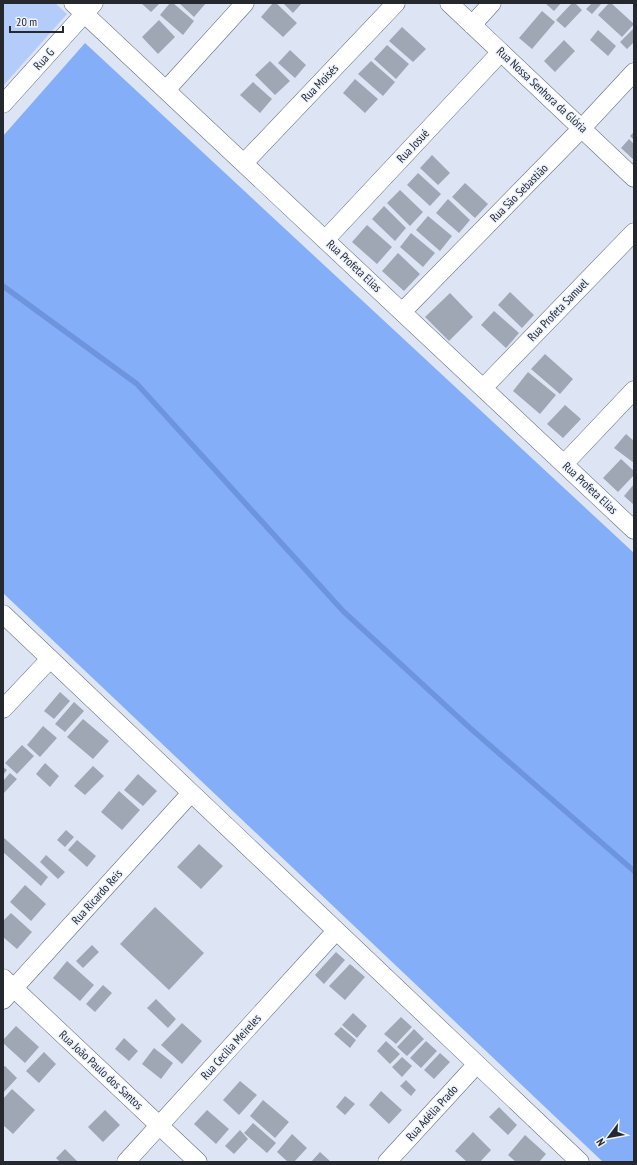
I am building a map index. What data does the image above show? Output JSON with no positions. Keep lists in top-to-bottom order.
{
  "streets": {
    "street": [
      "Rua G",
      "Rua Moisés",
      "Rua Nossa Senhora da Glória",
      "Rua Josué",
      "Rua São Sebastião",
      "Rua Profeta Elias",
      "Rua Profeta Samuel",
      "Rua Ricardo Reis",
      "Rua Cecília Meireles",
      "Rua João Paulo dos Santos",
      "Rua Adélia Prado"
    ]
  },
  "crossings": [
    ["Rua G", "Rua Profeta Elias"],
    ["Rua Moisés", "Rua Profeta Elias"],
    ["Rua Nossa Senhora da Glória", "Rua Josué"],
    ["Rua Nossa Senhora da Glória", "Rua São Sebastião"],
    ["Rua Josué", "Rua Profeta Elias"],
    ["Rua São Sebastião", "Rua Profeta Elias"],
    ["Rua Profeta Elias", "Rua Profeta Samuel"],
    ["Rua Ricardo Reis", "Rua João Paulo dos Santos"],
    ["Rua Cecília Meireles", "Rua João Paulo dos Santos"]
  ],
  "scale_bar": "20 m",
  "north": "bottom left"
}
